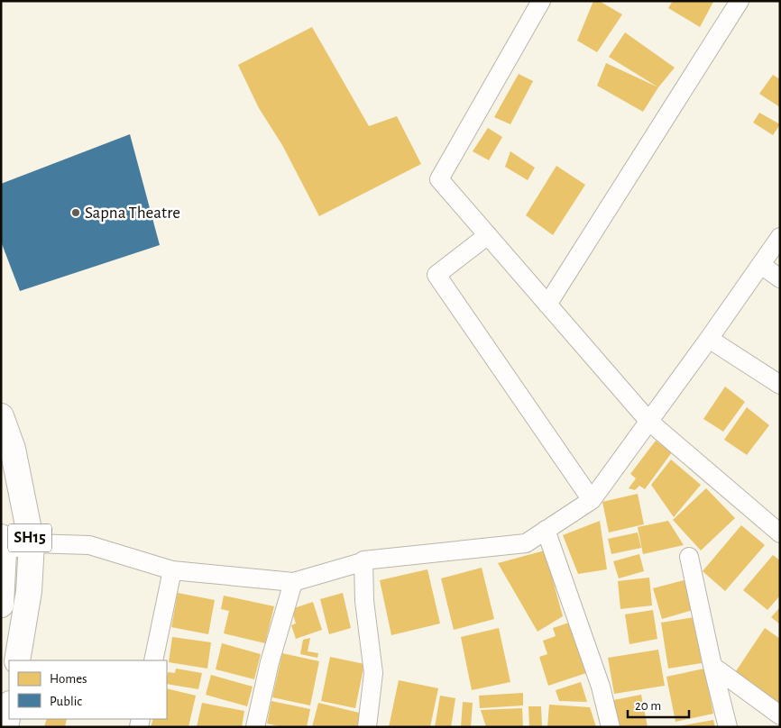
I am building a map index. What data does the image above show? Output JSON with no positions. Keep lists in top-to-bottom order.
{
  "streets": {
    "main road": ["SH15"]
  },
  "places": ["Sapna Theatre"],
  "legend": ["Homes", "Public"],
  "scale_bar": "20 m"
}
